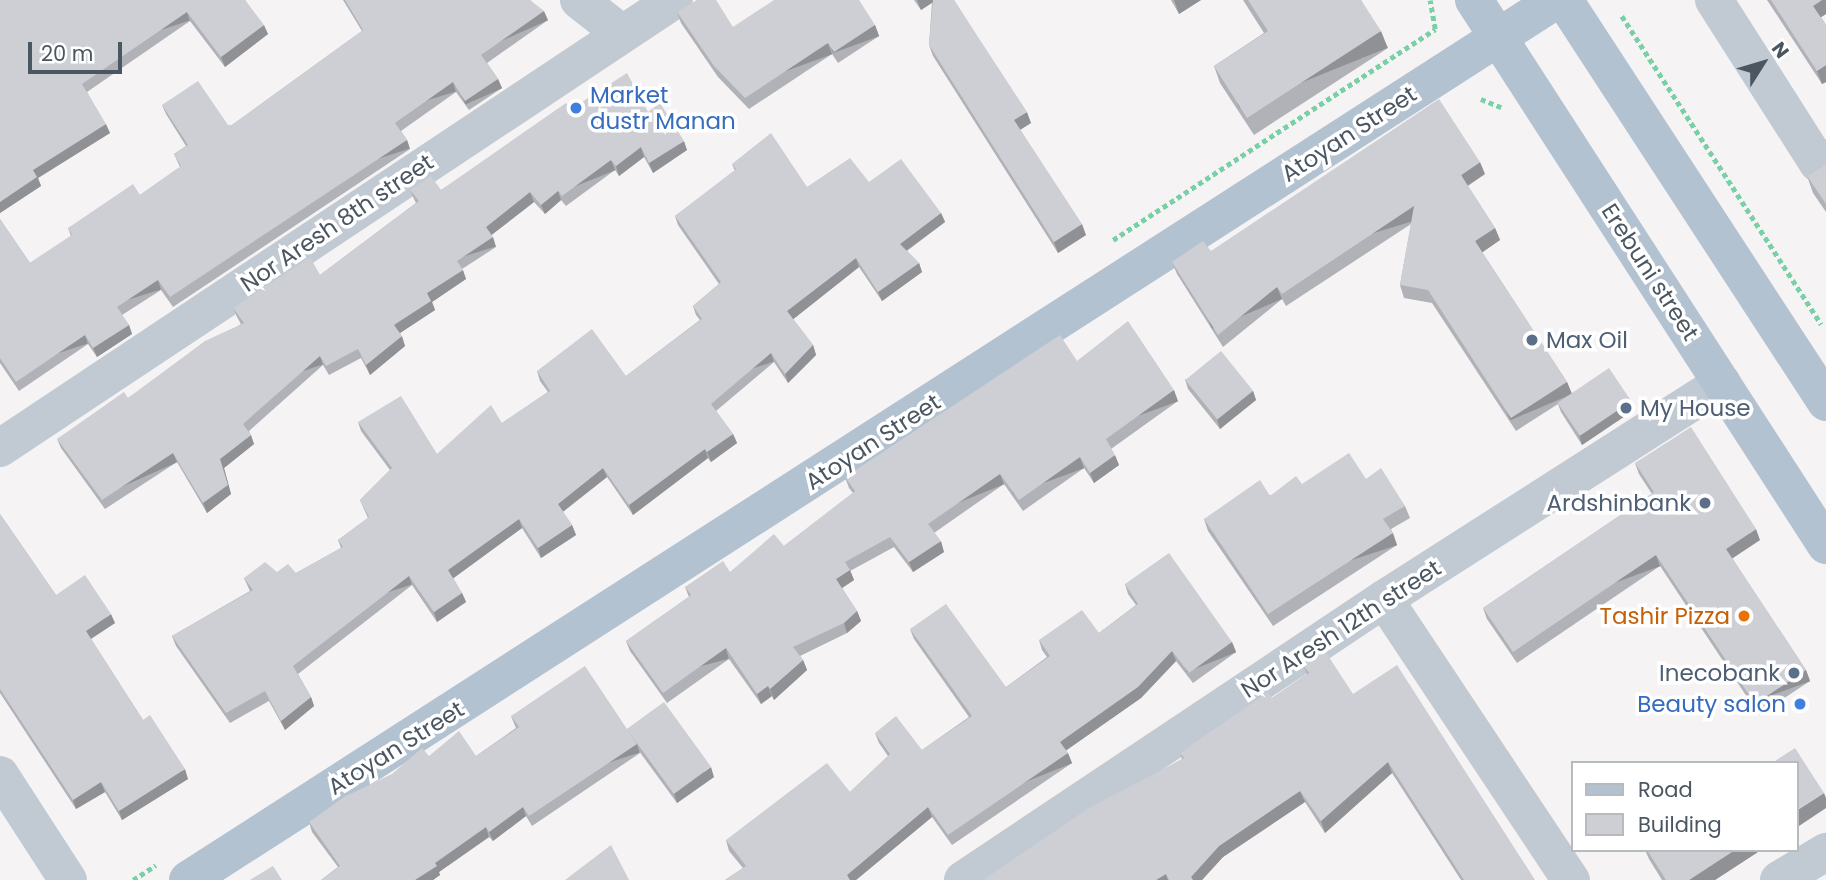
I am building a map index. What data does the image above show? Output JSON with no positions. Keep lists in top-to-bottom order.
{
  "streets": {
    "main road": ["Atoyan Street", "Erebuni street"],
    "street": ["Nor Aresh 8th street", "Nor Aresh 12th street"]
  },
  "crossings": [
    ["Atoyan Street", "Erebuni street"],
    ["Erebuni street", "Nor Aresh 12th street"]
  ],
  "places": [
    "Market dustr Manan",
    "Max Oil",
    "My House",
    "Ardshinbank",
    "Tashir Pizza",
    "Inecobank",
    "Beauty salon"
  ],
  "legend": ["Road", "Building"],
  "scale_bar": "20 m",
  "north": "top right"
}
